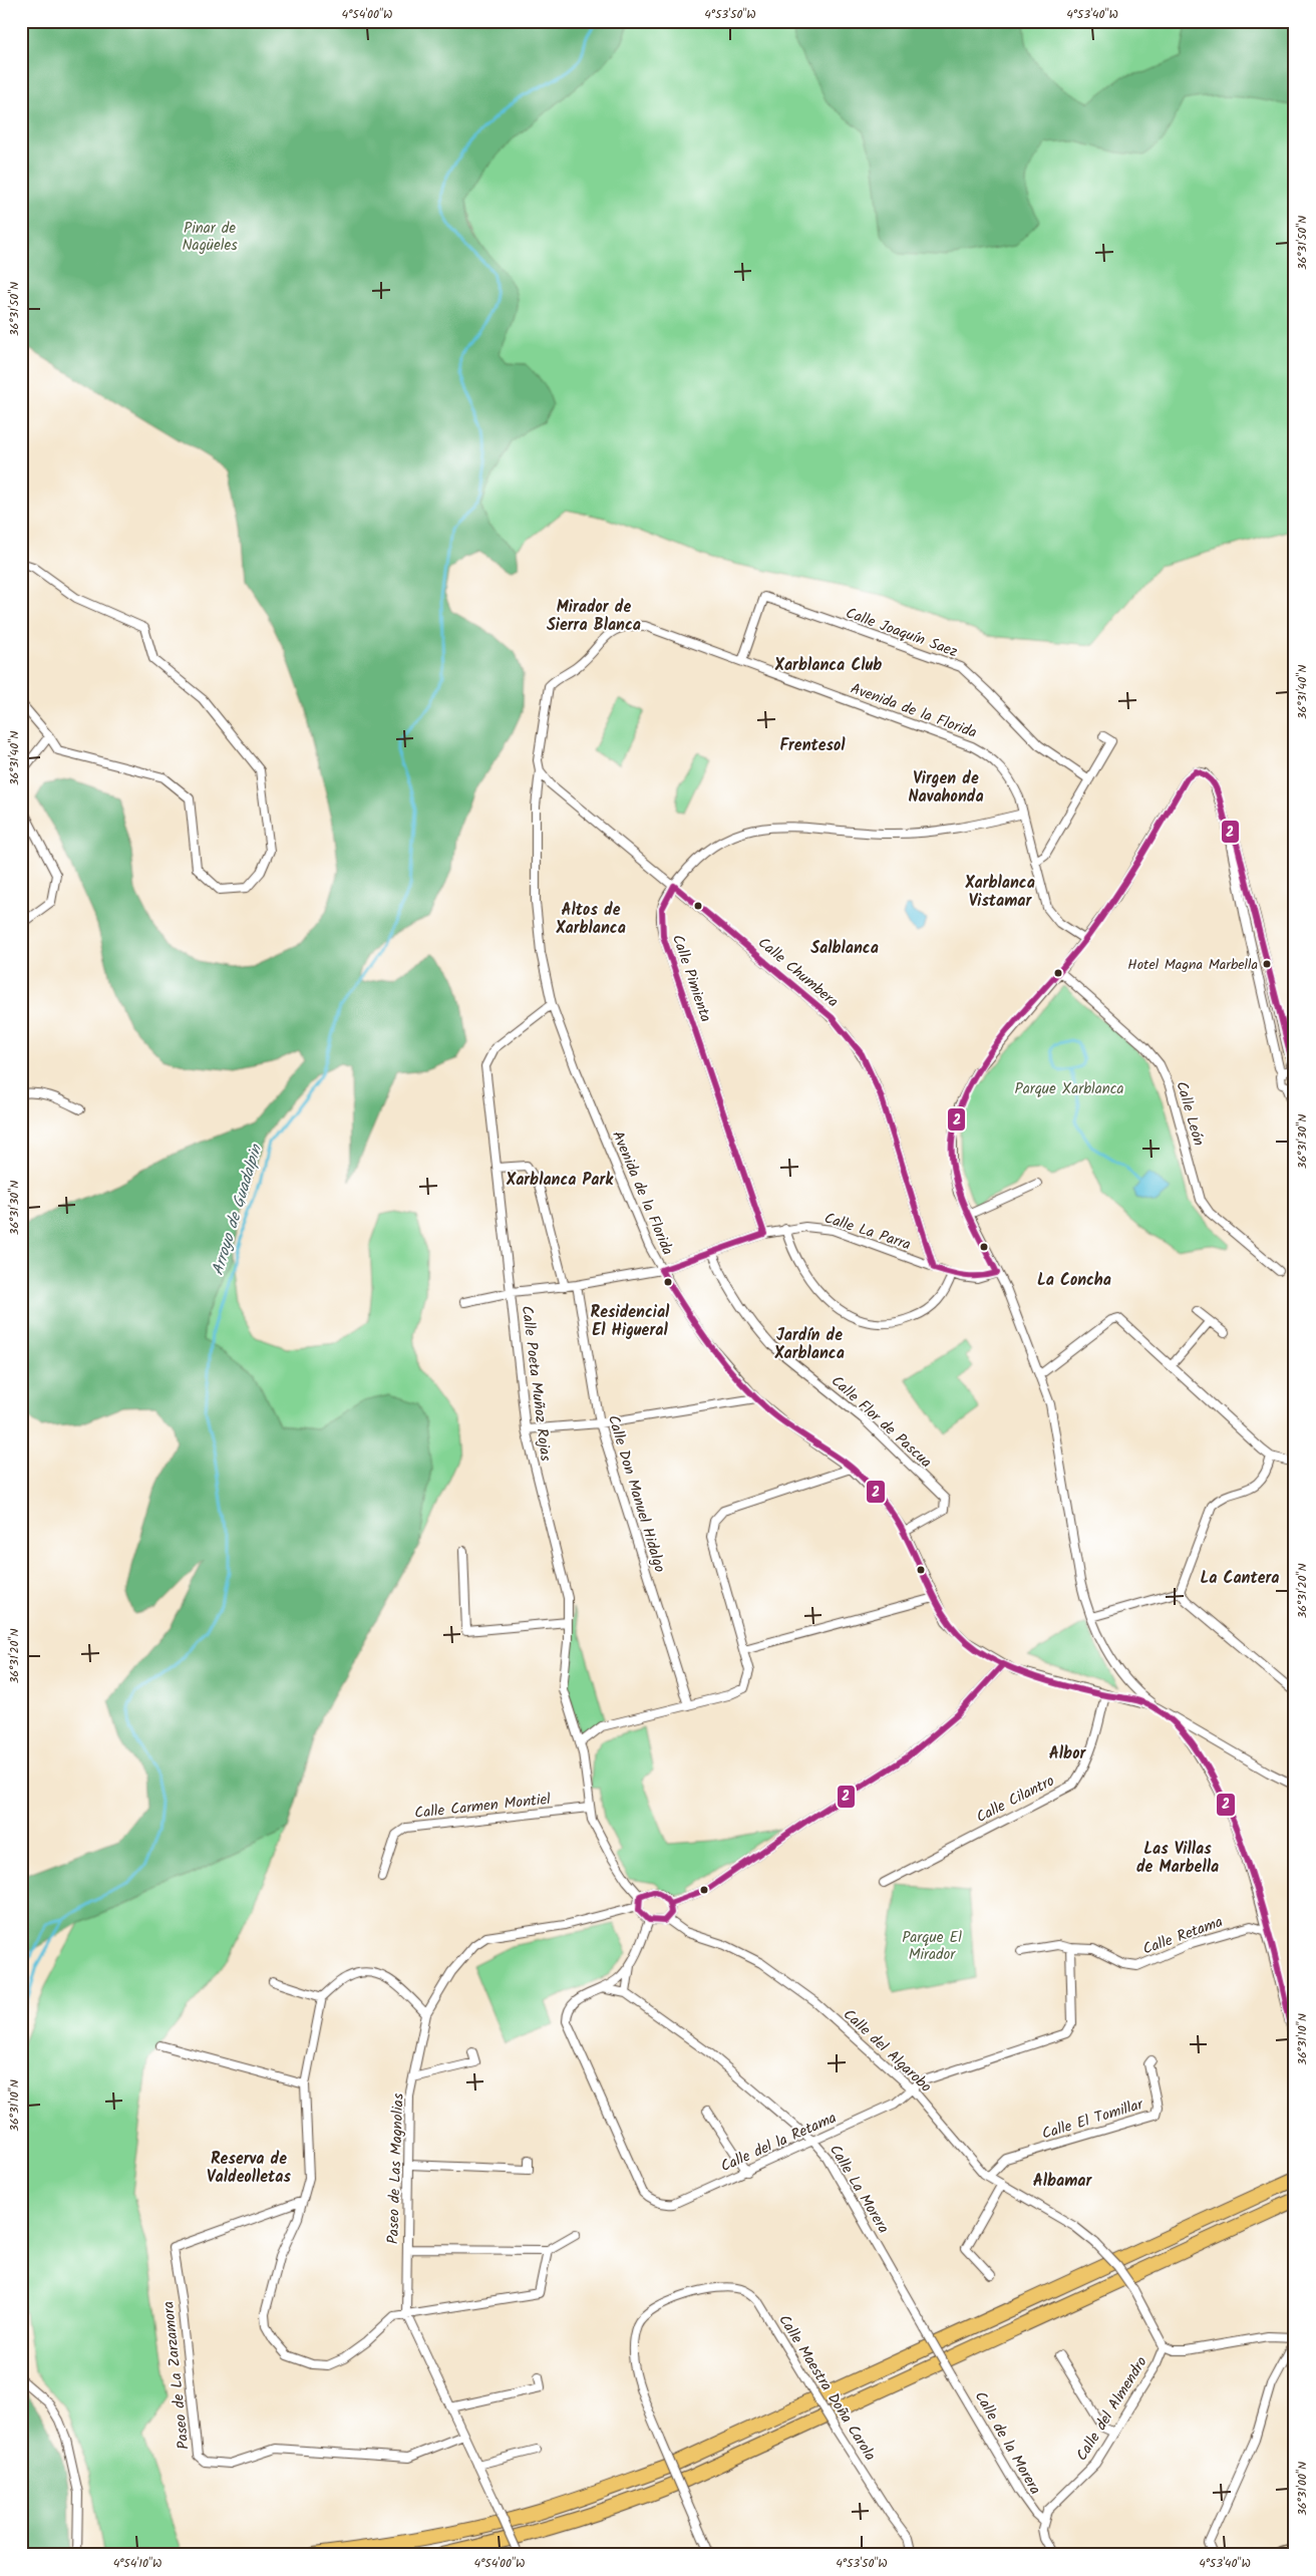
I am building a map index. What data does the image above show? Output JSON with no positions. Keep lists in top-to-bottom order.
{
  "streets": {
    "street": [
      "Calle Joaquín Saez",
      "Avenida de la Florida",
      "Calle Chumbera",
      "Calle Pimienta",
      "Calle León",
      "Calle La Parra",
      "Calle Poeta Muñoz Rojas",
      "Calle Flor de Pascua",
      "Calle Don Manuel Hidalgo",
      "Calle Cilantro",
      "Calle Carmen Montiel",
      "Calle Retama",
      "Calle del Algarobo",
      "Calle El Tomillar",
      "Calle del la Retama",
      "Paseo de Las Magnolias",
      "Calle La Morera",
      "Paseo de La Zarzamora",
      "Calle Maestra Doña Carola",
      "Calle del Almendro",
      "Calle de la Morera"
    ]
  },
  "crossings": [
    ["Calle Joaquín Saez", "Avenida de la Florida"],
    ["Avenida de la Florida", "Calle Chumbera"],
    ["Avenida de la Florida", "Calle Pimienta"],
    ["Avenida de la Florida", "Calle La Parra"],
    ["Avenida de la Florida", "Calle Poeta Muñoz Rojas"],
    ["Avenida de la Florida", "Calle Flor de Pascua"],
    ["Avenida de la Florida", "Calle Cilantro"],
    ["Calle Chumbera", "Calle Pimienta"],
    ["Calle Chumbera", "Calle La Parra"],
    ["Calle Pimienta", "Calle La Parra"],
    ["Calle La Parra", "Calle Poeta Muñoz Rojas"],
    ["Calle La Parra", "Calle Flor de Pascua"],
    ["Calle La Parra", "Calle Don Manuel Hidalgo"],
    ["Calle Poeta Muñoz Rojas", "Calle Carmen Montiel"],
    ["Calle Poeta Muñoz Rojas", "Calle del Algarobo"],
    ["Calle Poeta Muñoz Rojas", "Paseo de Las Magnolias"],
    ["Calle Retama", "Calle del la Retama"],
    ["Calle del Algarobo", "Calle El Tomillar"],
    ["Calle del Algarobo", "Calle del la Retama"],
    ["Calle del Algarobo", "Paseo de Las Magnolias"],
    ["Calle del Algarobo", "Calle del Almendro"],
    ["Calle del la Retama", "Calle La Morera"],
    ["Paseo de Las Magnolias", "Paseo de La Zarzamora"],
    ["Calle La Morera", "Calle de la Morera"],
    ["Calle del Almendro", "Calle de la Morera"]
  ],
  "districts": [
    "Mirador de Sierra Blanca",
    "Xarblanca Club",
    "Frentesol",
    "Virgen de Navahonda",
    "Xarblanca Vistamar",
    "Altos de Xarblanca",
    "Salblanca",
    "Xarblanca Park",
    "La Concha",
    "Residencial El Higueral",
    "Jardín de Xarblanca",
    "La Cantera",
    "Albor",
    "Las Villas de Marbella",
    "Reserva de Valdeolletas",
    "Albamar"
  ],
  "water": ["Arroyo de Guadalpin"],
  "parks": ["Pinar de Nagüeles", "Parque Xarblanca", "Parque El Mirador"],
  "places": ["Hotel Magna Marbella"],
  "lines": ["transit line 2"],
  "coordinates": [
    "4°54'00\"W",
    "4°53'50\"W",
    "4°53'40\"W",
    "36°31'50\"N",
    "36°31'40\"N",
    "36°31'30\"N",
    "36°31'20\"N",
    "36°31'10\"N",
    "36°31'00\"N",
    "4°54'10\"W"
  ]
}
